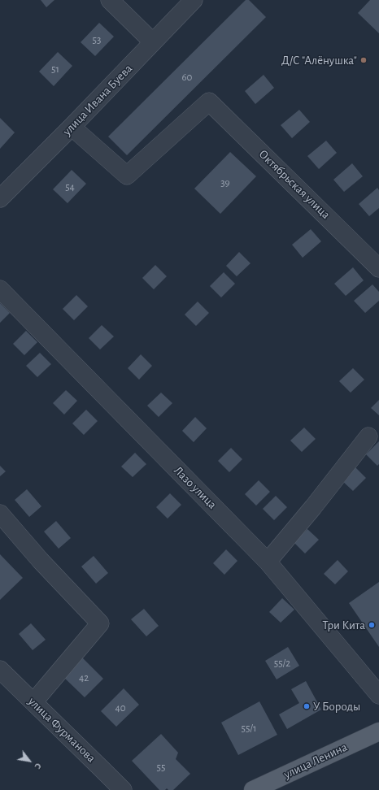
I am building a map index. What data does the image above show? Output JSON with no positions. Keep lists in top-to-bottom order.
{
  "streets": {
    "main road": ["улица Ленина"],
    "street": [
      "улица Ивана Буева",
      "Октябрьская улица",
      "Лазо улица",
      "улица Фурманова"
    ]
  },
  "crossings": [
    ["улица Ивана Буева", "Октябрьская улица"]
  ],
  "places": ["Д/С \"Алёнушка\"", "Три Кита", "У Бороды"],
  "house_numbers": [
    "53",
    "51",
    "60",
    "39",
    "54",
    "55/2",
    "42",
    "40",
    "55/1",
    "55"
  ],
  "north": "bottom right"
}
